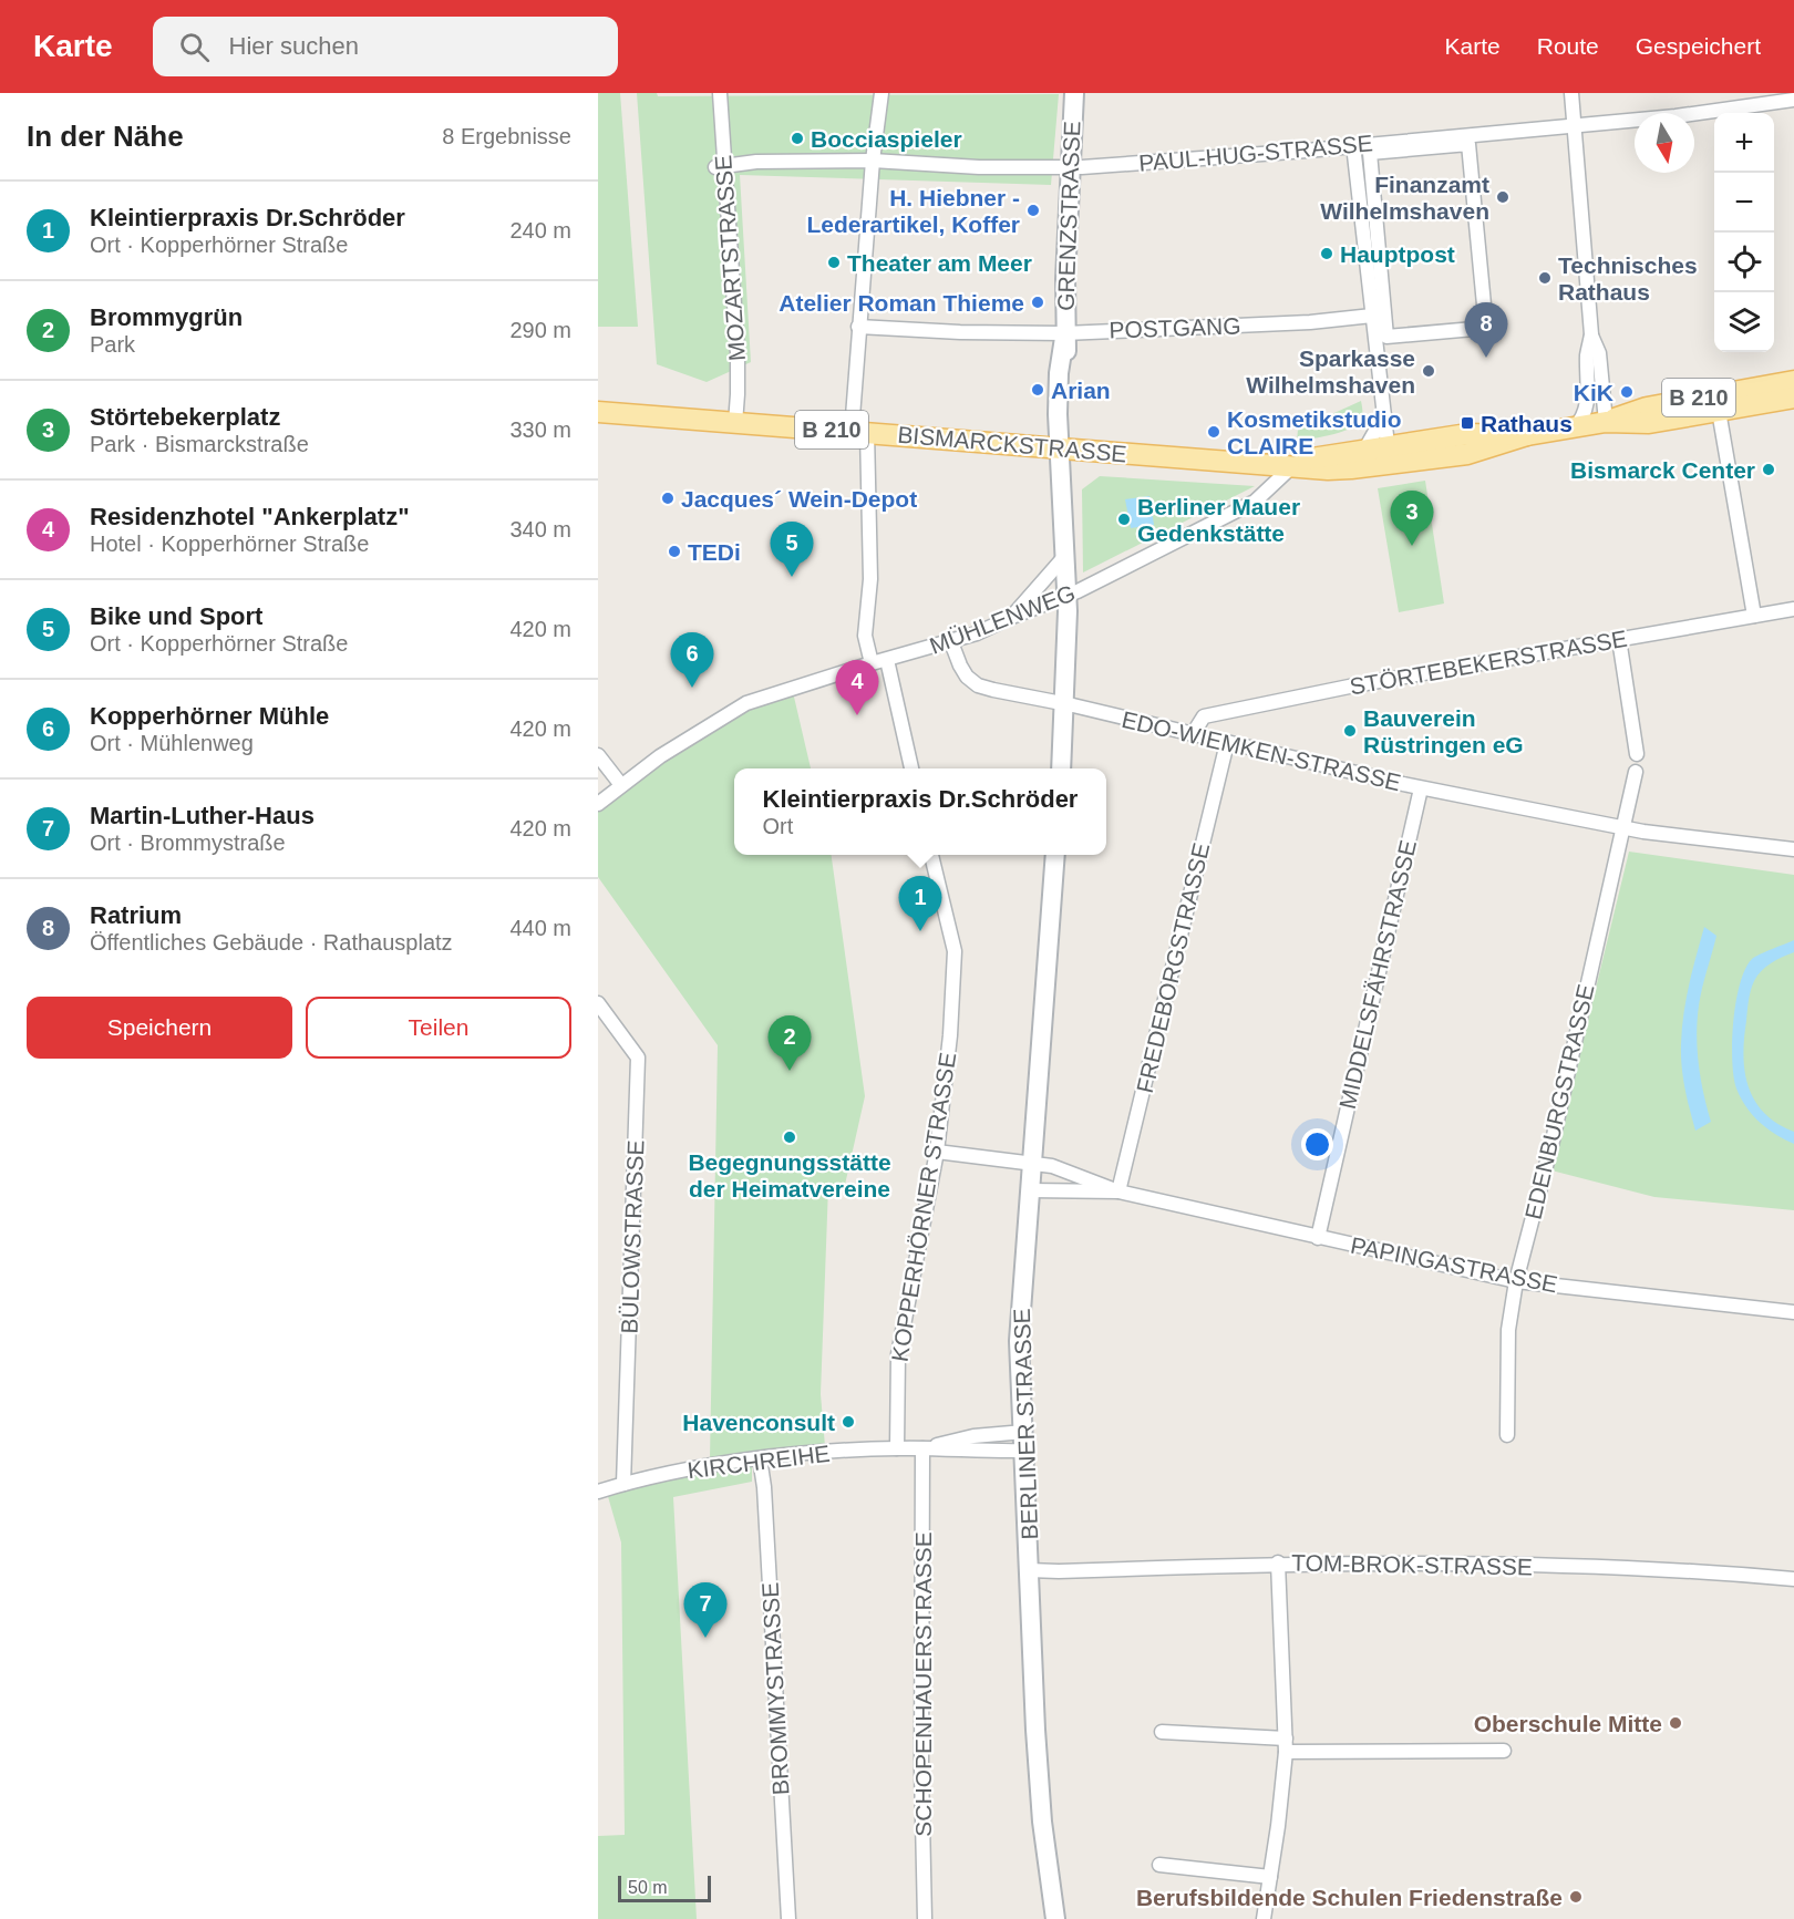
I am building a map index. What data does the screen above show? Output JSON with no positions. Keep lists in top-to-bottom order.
{
  "streets": {
    "main road": [
      "GRENZSTRASSE",
      "B 210",
      "BISMARCKSTRASSE",
      "BERLINER STRASSE"
    ],
    "street": [
      "PAUL-HUG-STRASSE",
      "MOZARTSTRASSE",
      "POSTGANG",
      "MÜHLENWEG",
      "STÖRTEBEKERSTRASSE",
      "EDO-WIEMKEN-STRASSE",
      "FREDEBORGSTRASSE",
      "MIDDELSFÄHRSTRASSE",
      "EDENBURGSTRASSE",
      "KOPPERHÖRNER STRASSE",
      "BÜLOWSTRASSE",
      "PAPINGASTRASSE",
      "KIRCHREIHE",
      "TOM-BROK-STRASSE",
      "SCHOPENHAUERSTRASSE",
      "BROMMYSTRASSE"
    ]
  },
  "crossings": [
    ["PAUL-HUG-STRASSE", "GRENZSTRASSE"],
    ["PAUL-HUG-STRASSE", "MOZARTSTRASSE"],
    ["GRENZSTRASSE", "POSTGANG"],
    ["GRENZSTRASSE", "BISMARCKSTRASSE"],
    ["GRENZSTRASSE", "MÜHLENWEG"],
    ["MOZARTSTRASSE", "BISMARCKSTRASSE"],
    ["BISMARCKSTRASSE", "MÜHLENWEG"],
    ["MÜHLENWEG", "EDO-WIEMKEN-STRASSE"],
    ["STÖRTEBEKERSTRASSE", "EDO-WIEMKEN-STRASSE"],
    ["EDO-WIEMKEN-STRASSE", "FREDEBORGSTRASSE"],
    ["EDO-WIEMKEN-STRASSE", "MIDDELSFÄHRSTRASSE"],
    ["EDO-WIEMKEN-STRASSE", "EDENBURGSTRASSE"],
    ["FREDEBORGSTRASSE", "PAPINGASTRASSE"],
    ["MIDDELSFÄHRSTRASSE", "PAPINGASTRASSE"],
    ["EDENBURGSTRASSE", "PAPINGASTRASSE"],
    ["KOPPERHÖRNER STRASSE", "PAPINGASTRASSE"],
    ["KOPPERHÖRNER STRASSE", "KIRCHREIHE"],
    ["BÜLOWSTRASSE", "KIRCHREIHE"],
    ["PAPINGASTRASSE", "BERLINER STRASSE"],
    ["BERLINER STRASSE", "KIRCHREIHE"],
    ["BERLINER STRASSE", "TOM-BROK-STRASSE"],
    ["KIRCHREIHE", "SCHOPENHAUERSTRASSE"],
    ["KIRCHREIHE", "BROMMYSTRASSE"]
  ],
  "places": {
    "other": [
      "Bocciaspieler",
      "Finanzamt Wilhelmshaven",
      "H. Hiebner - Lederartikel, Koffer",
      "Hauptpost",
      "Theater am Meer",
      "Technisches Rathaus",
      "Atelier Roman Thieme",
      "Sparkasse Wilhelmshaven",
      "Arian",
      "KiK",
      "Kosmetikstudio CLAIRE",
      "Bismarck Center",
      "Jacques´ Wein-Depot",
      "Berliner Mauer Gedenkstätte",
      "TEDi",
      "Bauverein Rüstringen eG",
      "Begegnungsstätte der Heimatvereine",
      "Havenconsult",
      "Oberschule Mitte",
      "Berufsbildende Schulen Friedenstraße"
    ],
    "transit": ["Rathaus"]
  },
  "scale_bar": "50 m",
  "north": "bottom",
  "page": {
    "header": "Karte",
    "search": "Hier suchen",
    "nav": ["Karte", "Route", "Gespeichert"],
    "heading": ["In der Nähe", "8 Ergebnisse"],
    "map_buttons": ["+", "−"],
    "list": [
      {
        "mark": "1",
        "name": "Kleintierpraxis Dr.Schröder",
        "note": "Ort · Kopperhörner Straße",
        "value": "240 m"
      },
      {
        "mark": "2",
        "name": "Brommygrün",
        "note": "Park",
        "value": "290 m"
      },
      {
        "mark": "3",
        "name": "Störtebekerplatz",
        "note": "Park · Bismarckstraße",
        "value": "330 m"
      },
      {
        "mark": "4",
        "name": "Residenzhotel \"Ankerplatz\"",
        "note": "Hotel · Kopperhörner Straße",
        "value": "340 m"
      },
      {
        "mark": "5",
        "name": "Bike und Sport",
        "note": "Ort · Kopperhörner Straße",
        "value": "420 m"
      },
      {
        "mark": "6",
        "name": "Kopperhörner Mühle",
        "note": "Ort · Mühlenweg",
        "value": "420 m"
      },
      {
        "mark": "7",
        "name": "Martin-Luther-Haus",
        "note": "Ort · Brommystraße",
        "value": "420 m"
      },
      {
        "mark": "8",
        "name": "Ratrium",
        "note": "Öffentliches Gebäude · Rathausplatz",
        "value": "440 m"
      }
    ],
    "pins": [
      "8",
      "3",
      "5",
      "6",
      "4",
      "1",
      "2",
      "7"
    ],
    "popup": ["Kleintierpraxis Dr.Schröder", "Ort"],
    "buttons": ["Speichern", "Teilen"],
    "scale": "50 m"
  }
}
